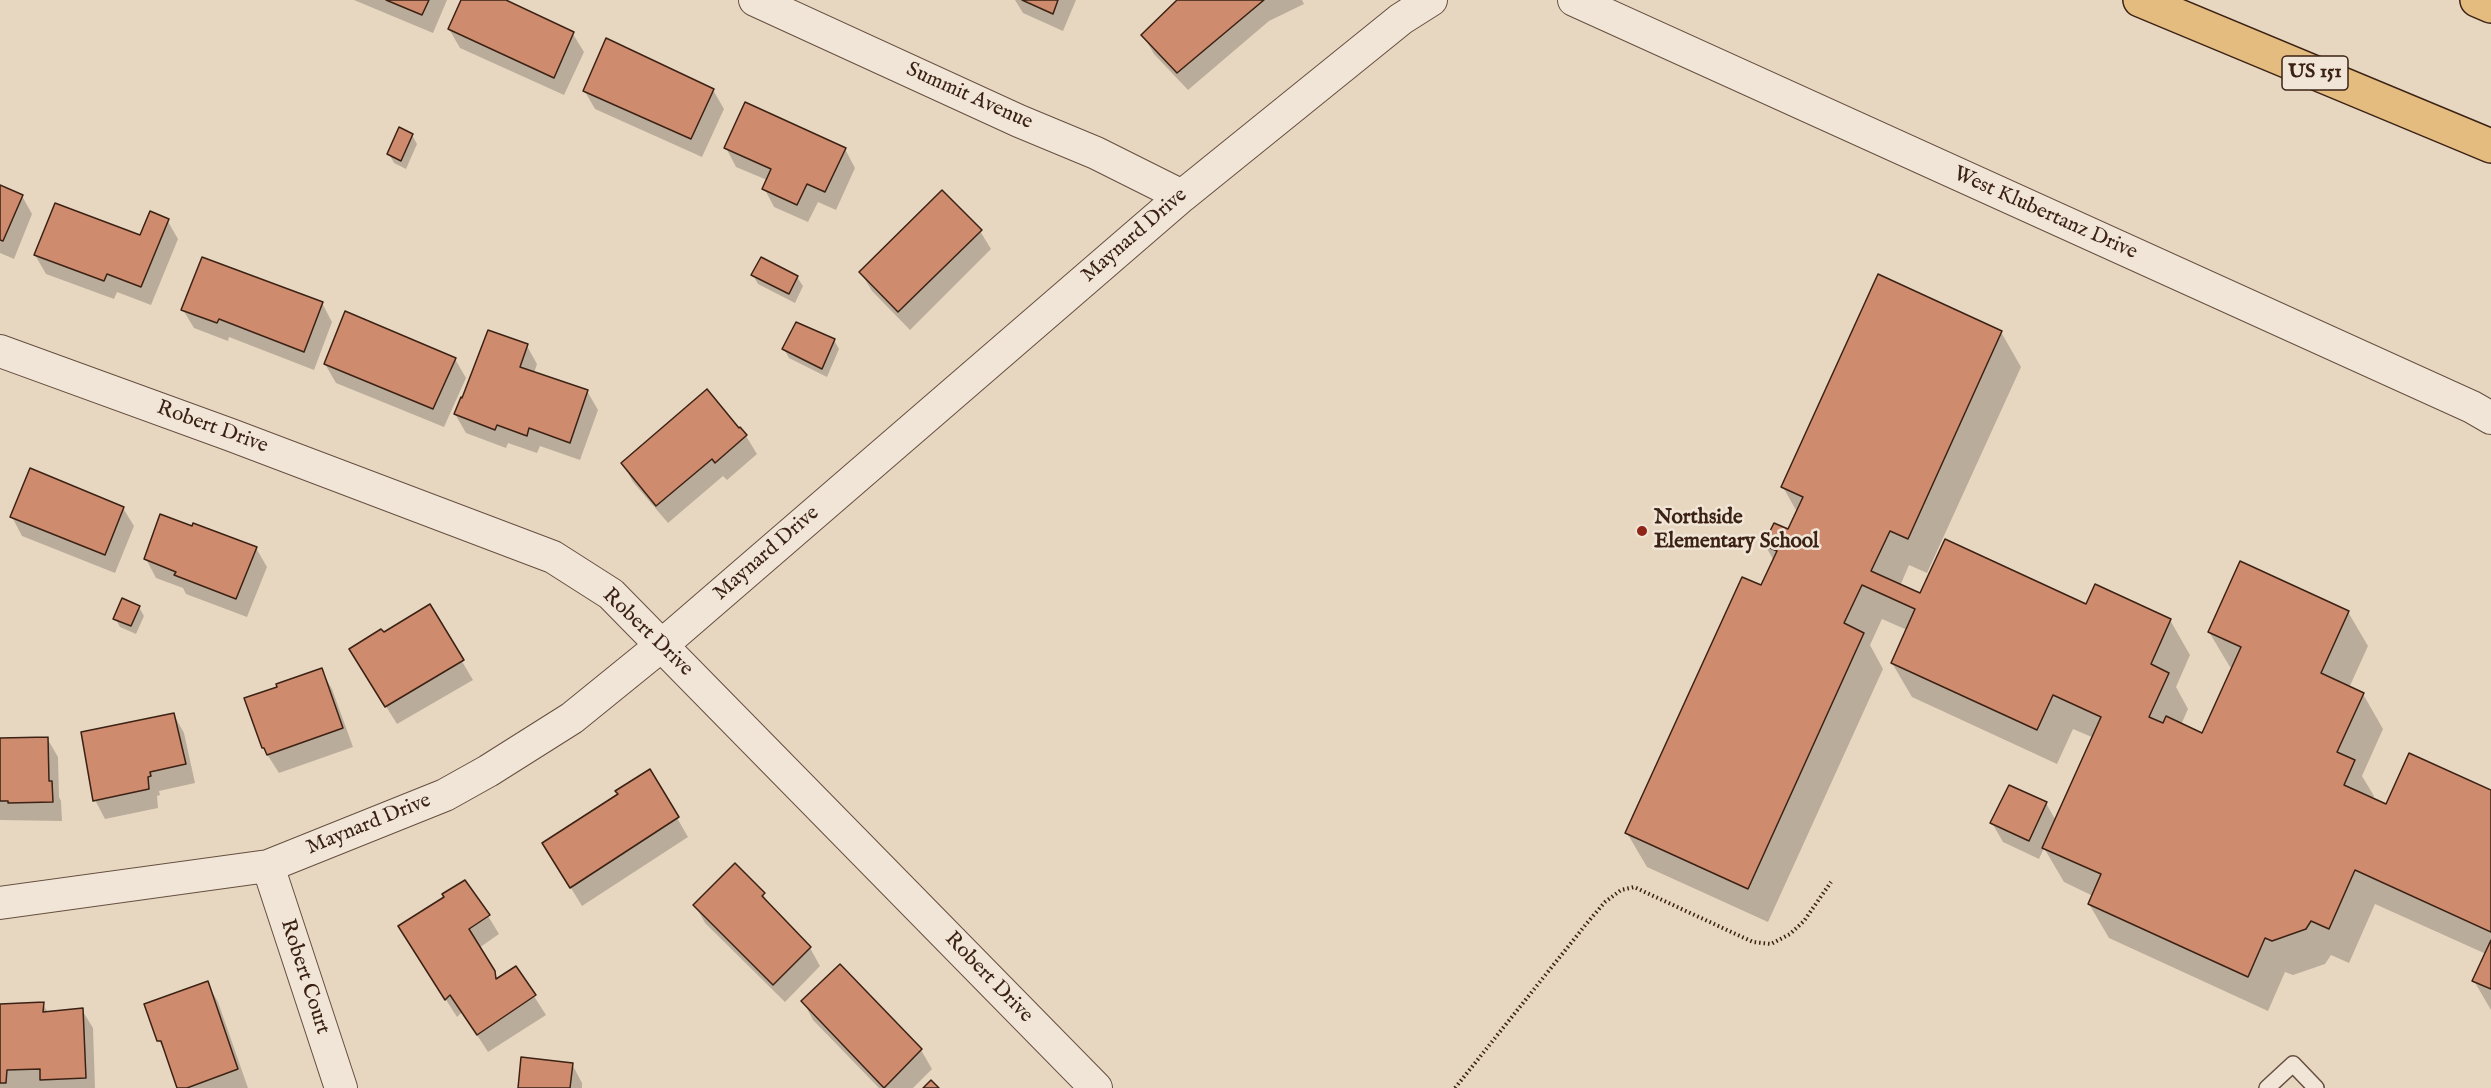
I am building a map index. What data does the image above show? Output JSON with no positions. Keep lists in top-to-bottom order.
{
  "streets": {
    "highway": ["US 151"],
    "street": [
      "Summit Avenue",
      "West Klubertanz Drive",
      "Maynard Drive",
      "Robert Drive",
      "Robert Court"
    ]
  },
  "crossings": [
    ["Summit Avenue", "Maynard Drive"],
    ["Maynard Drive", "Robert Drive"],
    ["Maynard Drive", "Robert Court"]
  ],
  "places": ["Northside Elementary School"]
}
